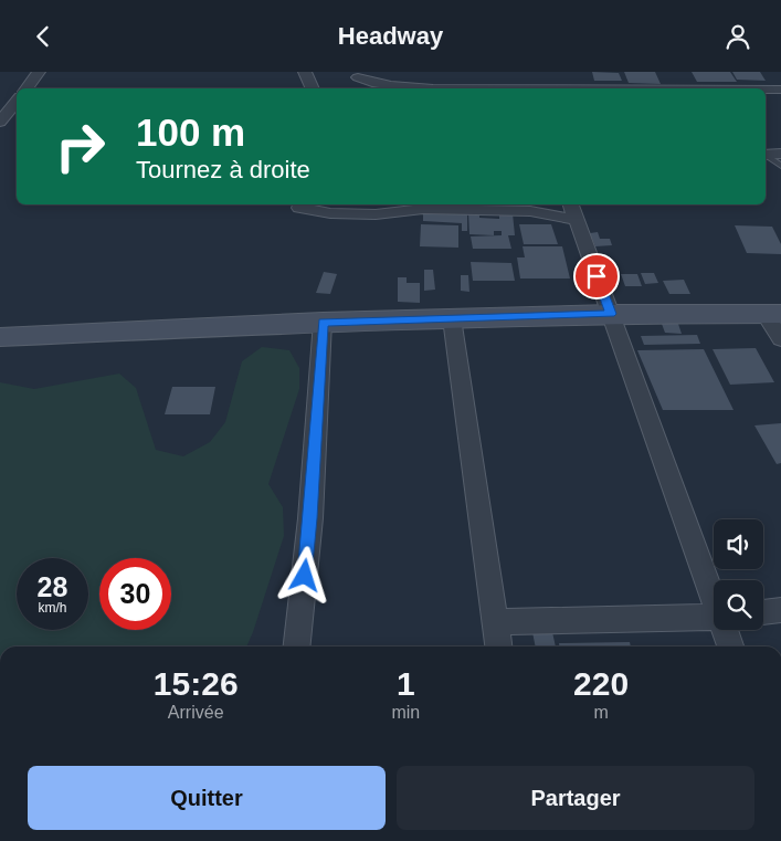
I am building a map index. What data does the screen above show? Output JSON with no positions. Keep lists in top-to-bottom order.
{
  "page": {
    "header": "Headway",
    "turn": ["100 m", "Tournez à droite"],
    "speed": "28 km/h",
    "limit": "30",
    "eta": [
      "15:26",
      "Arrivée",
      "1",
      "min",
      "220",
      "m"
    ],
    "buttons": ["Quitter", "Partager"]
  }
}
